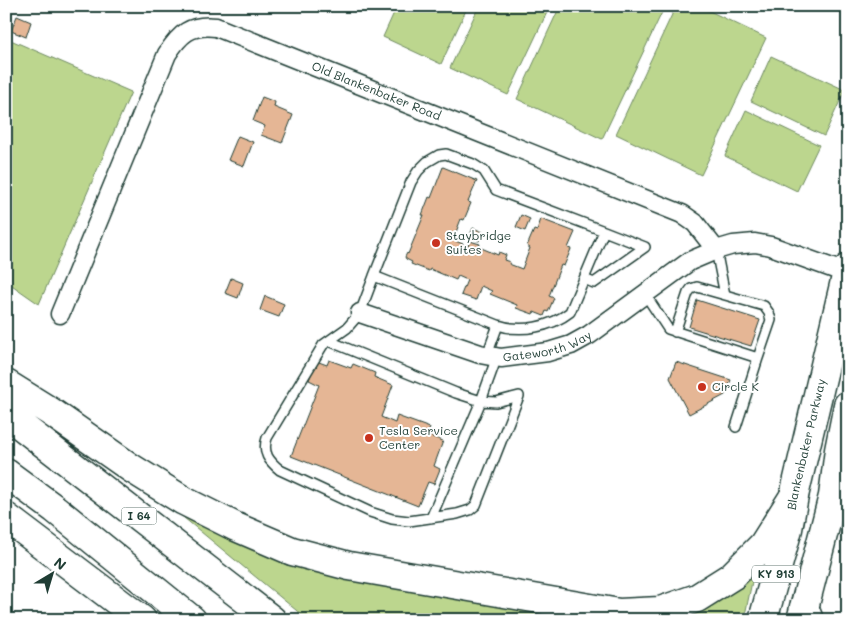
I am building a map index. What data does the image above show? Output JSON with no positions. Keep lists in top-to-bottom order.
{
  "streets": {
    "main road": ["Blankenbaker Parkway", "I 64", "KY 913"],
    "street": ["Old Blankenbaker Road", "Gateworth Way"]
  },
  "crossings": [
    ["Old Blankenbaker Road", "Gateworth Way"]
  ],
  "places": ["Staybridge Suites", "Circle K", "Tesla Service Center"],
  "north": "top right"
}
